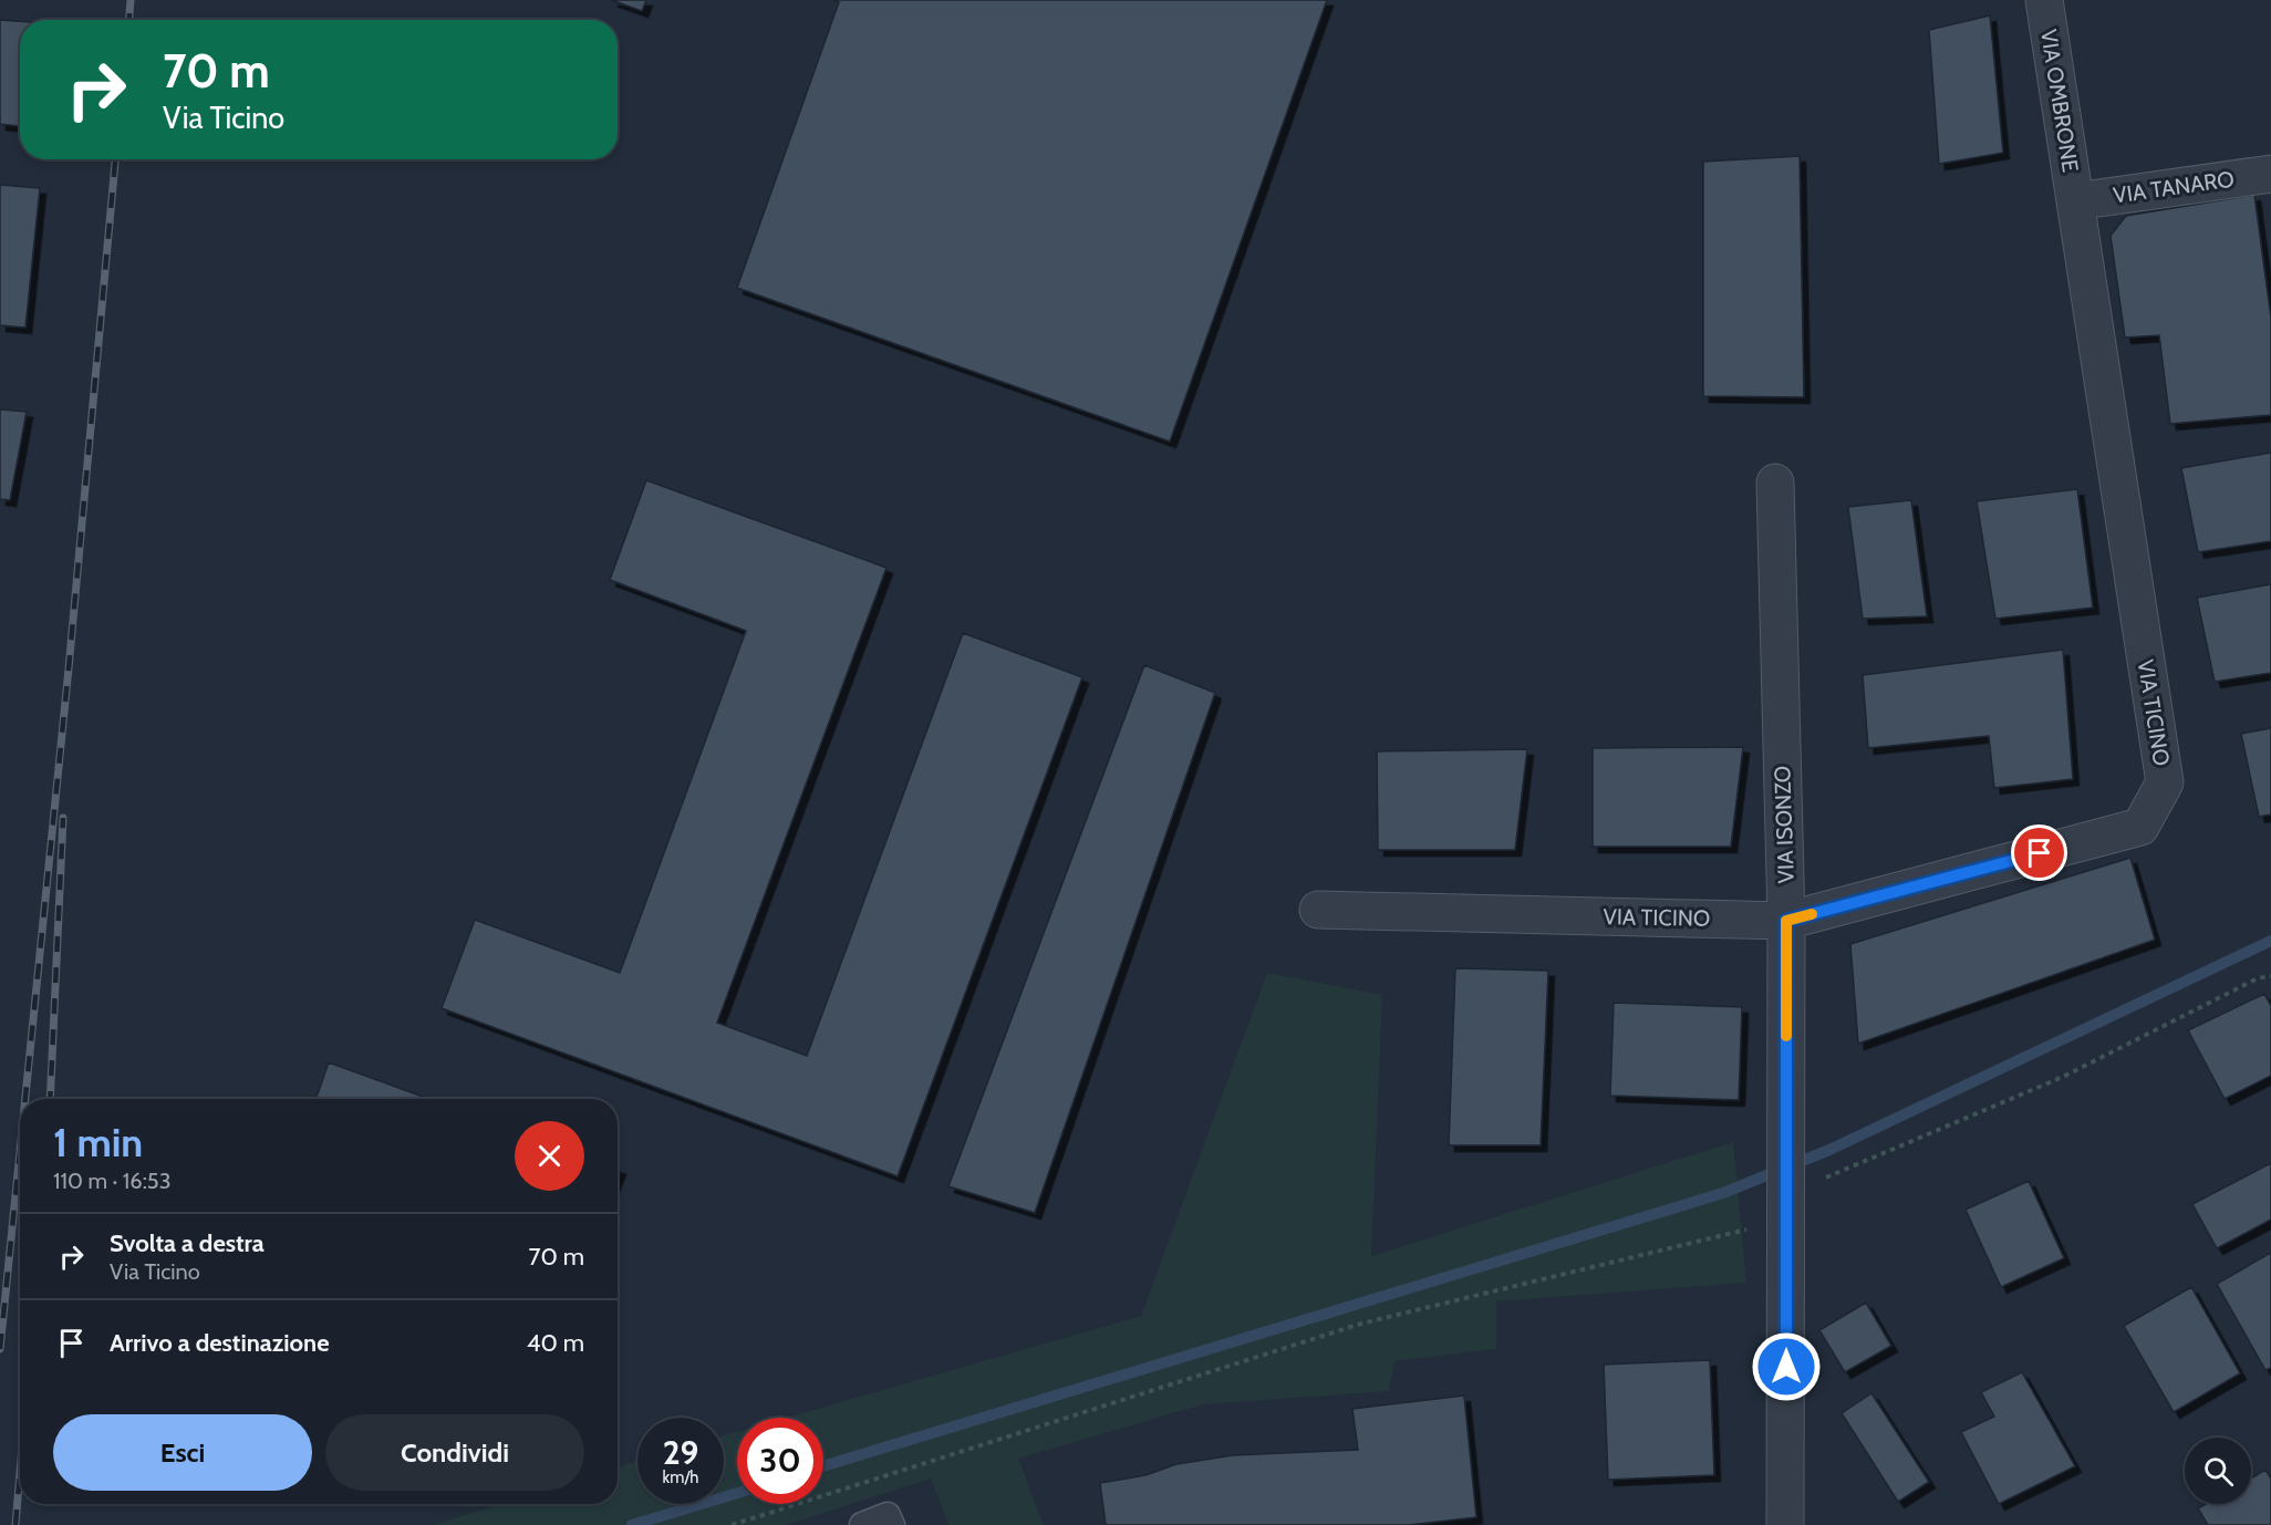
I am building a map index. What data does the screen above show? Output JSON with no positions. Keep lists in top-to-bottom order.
{
  "streets": {
    "street": [
      "VIA OMBRONE",
      "VIA TANARO",
      "VIA TICINO",
      "VIA ISONZO"
    ]
  },
  "crossings": [
    ["VIA OMBRONE", "VIA TANARO"],
    ["VIA OMBRONE", "VIA TICINO"],
    ["VIA TANARO", "VIA TICINO"],
    ["VIA TICINO", "VIA ISONZO"]
  ],
  "page": {
    "turn": ["70 m", "Via Ticino"],
    "heading": ["1 min", "110 m · 16:53"],
    "list": [
      {
        "name": "Svolta a destra",
        "note": "Via Ticino",
        "value": "70 m"
      },
      {
        "name": "Arrivo a destinazione",
        "value": "40 m"
      }
    ],
    "buttons": ["Esci", "Condividi"],
    "speed": "29 km/h",
    "limit": "30"
  }
}
